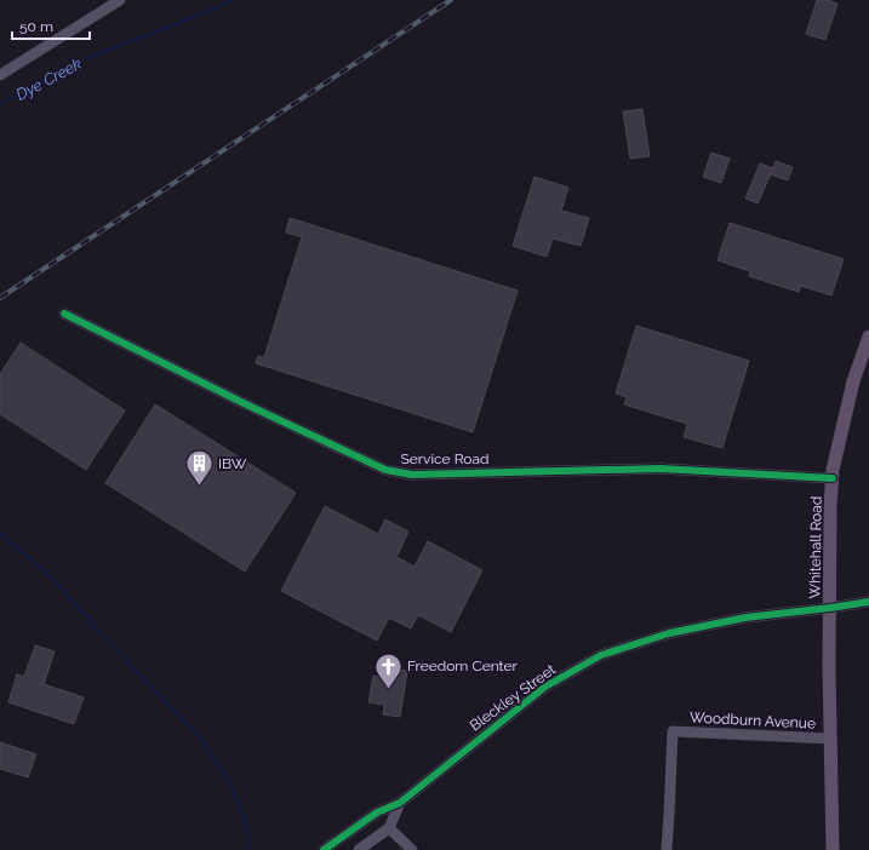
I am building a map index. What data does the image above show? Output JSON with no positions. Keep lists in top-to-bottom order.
{
  "streets": {
    "main road": ["Whitehall Road"],
    "street": ["Service Road", "Bleckley Street", "Woodburn Avenue"]
  },
  "crossings": [
    ["Service Road", "Whitehall Road"],
    ["Whitehall Road", "Bleckley Street"],
    ["Whitehall Road", "Woodburn Avenue"]
  ],
  "water": ["Dye Creek"],
  "places": {
    "building": ["IBW"],
    "church": ["Freedom Center"]
  },
  "scale_bar": "50 m"
}
